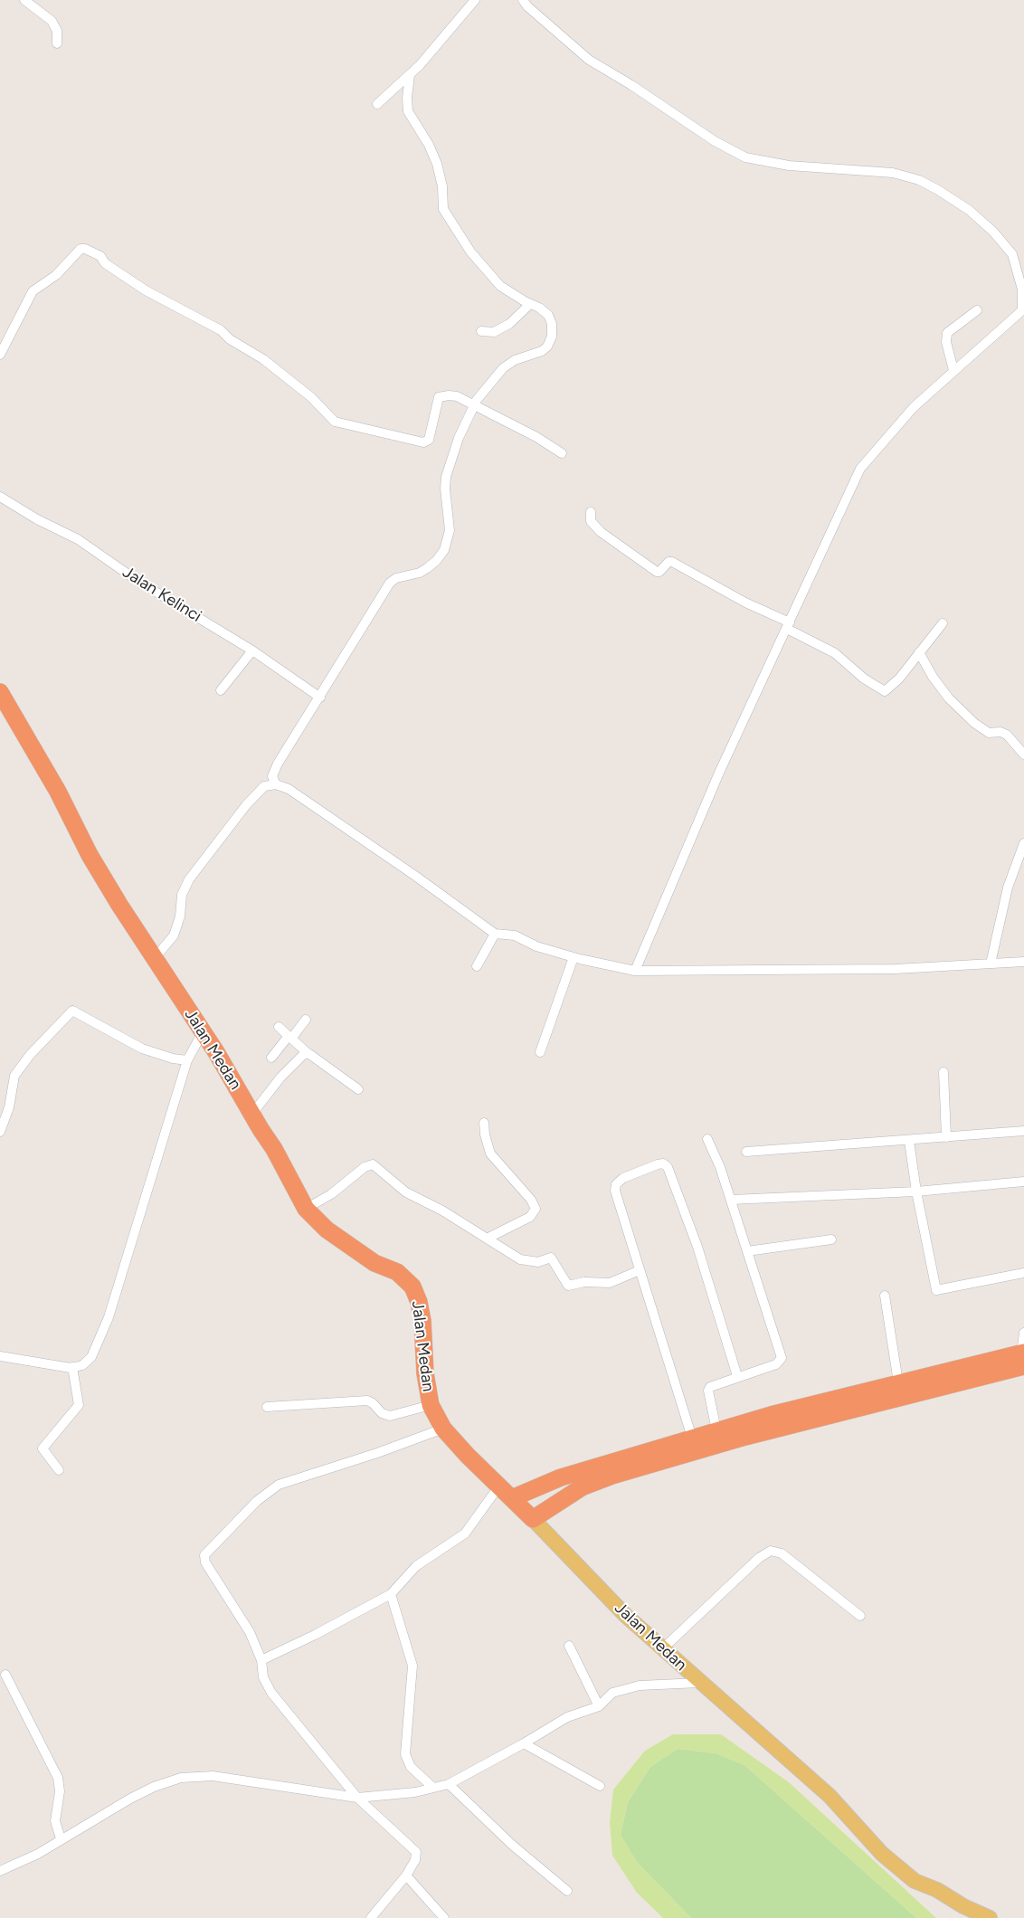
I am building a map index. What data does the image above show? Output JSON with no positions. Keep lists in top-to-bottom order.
{
  "streets": {
    "highway": ["Jalan Medan"],
    "street": ["Jalan Kelinci"]
  }
}
